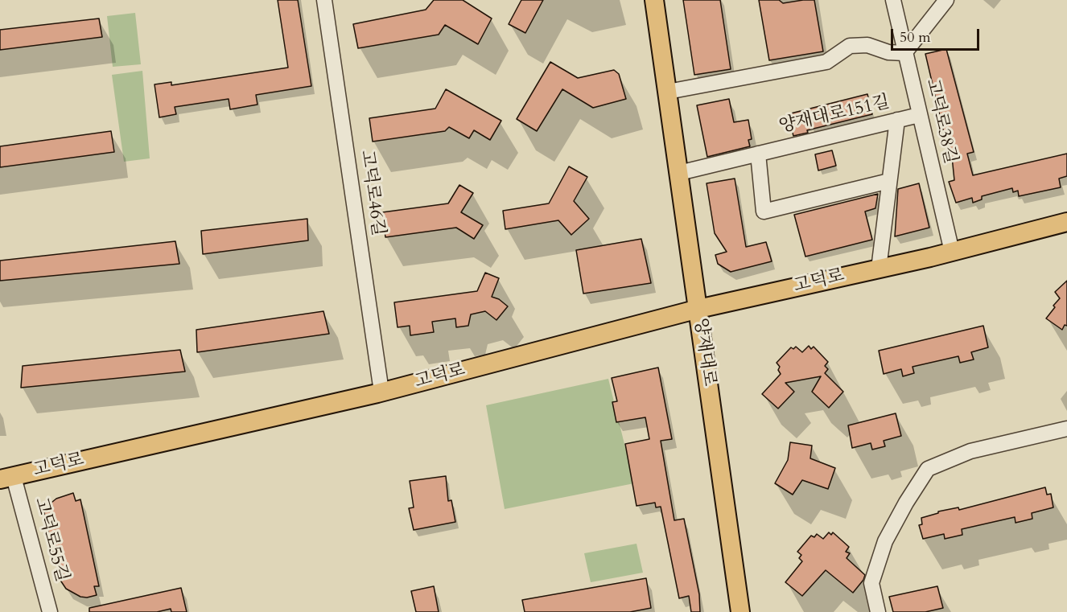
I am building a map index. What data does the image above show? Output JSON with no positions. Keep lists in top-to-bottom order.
{
  "streets": {
    "main road": ["고덕로", "양재대로"],
    "street": [
      "양재대로151길",
      "고덕로38길",
      "고덕로46길",
      "고덕로55길"
    ]
  },
  "crossings": [
    ["양재대로151길", "고덕로38길"],
    ["양재대로151길", "양재대로"],
    ["고덕로38길", "고덕로"],
    ["고덕로46길", "고덕로"],
    ["고덕로", "양재대로"],
    ["고덕로", "고덕로55길"]
  ],
  "scale_bar": "50 m"
}
